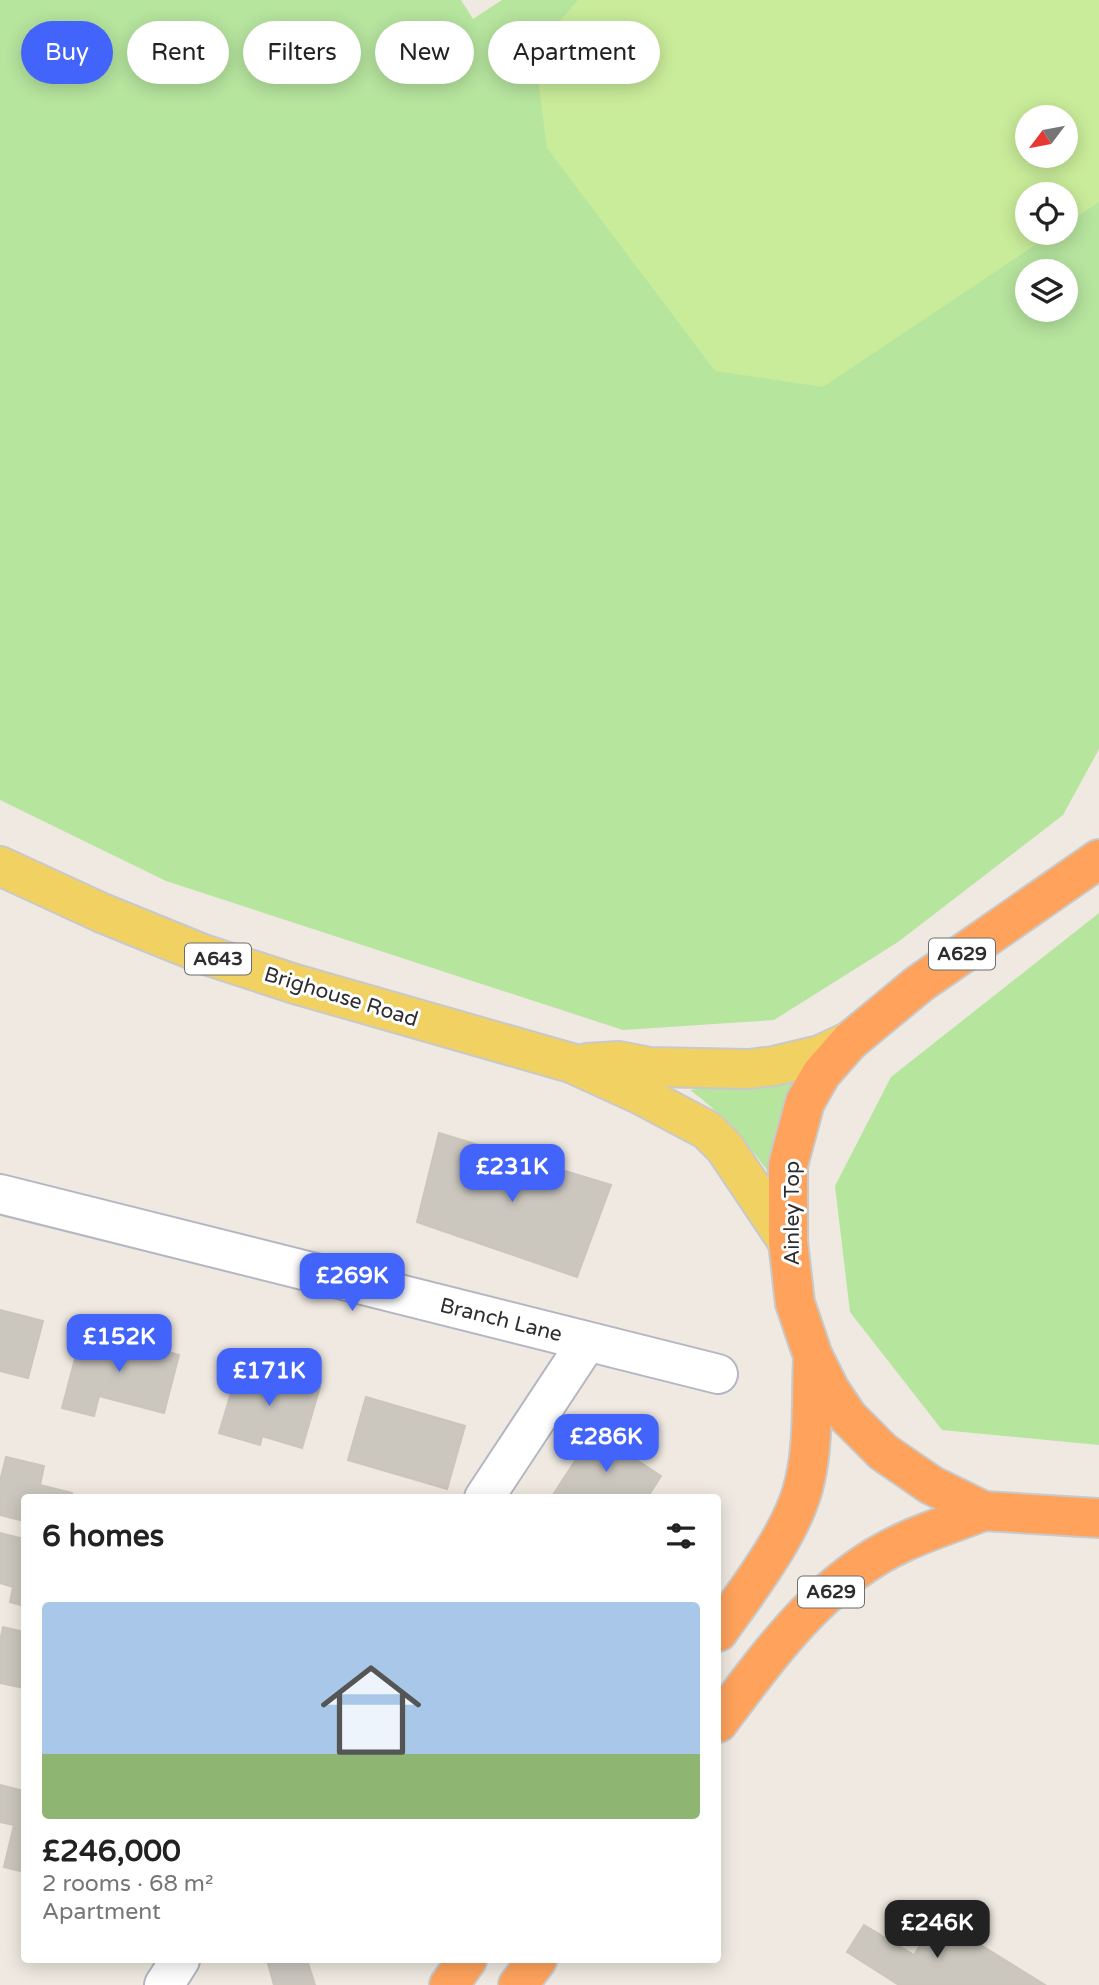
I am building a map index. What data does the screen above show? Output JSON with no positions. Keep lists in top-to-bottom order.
{
  "streets": {
    "highway": ["A629", "Ainley Top"],
    "main road": ["A643", "Brighouse Road"],
    "street": ["Branch Lane"]
  },
  "crossings": [
    ["A629", "Ainley Top"],
    ["A643", "Brighouse Road"],
    ["A643", "Ainley Top"]
  ],
  "north": "bottom left",
  "page": {
    "chip": [
      "Buy",
      "Rent",
      "Filters",
      "New",
      "Apartment"
    ],
    "price": [
      "£231K",
      "£269K",
      "£152K",
      "£171K",
      "£286K",
      "£246K"
    ],
    "heading": "6 homes",
    "list": [
      {
        "name": "£246,000",
        "note": "2 rooms · 68 m² · Apartment"
      }
    ]
  }
}
